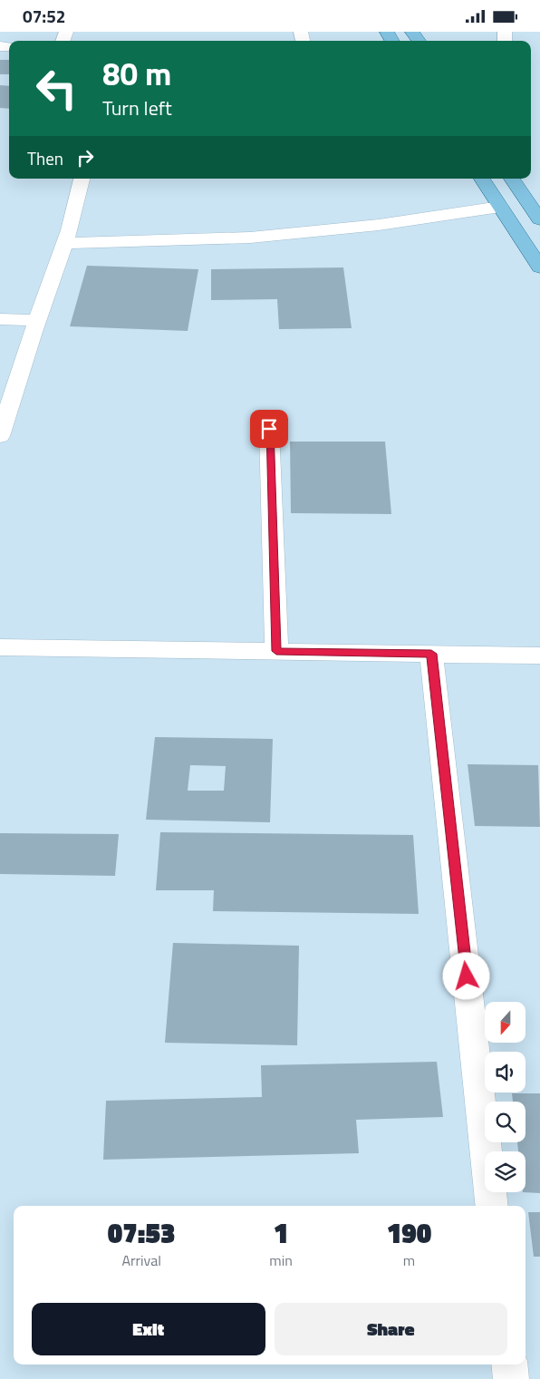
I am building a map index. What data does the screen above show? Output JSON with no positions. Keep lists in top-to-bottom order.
{
  "north": "bottom",
  "page": {
    "status": "07:52",
    "turn": ["80 m", "Turn left"],
    "then": "Then",
    "eta": [
      "07:53",
      "Arrival",
      "1",
      "min",
      "190",
      "m"
    ],
    "buttons": ["Exit", "Share"]
  }
}
